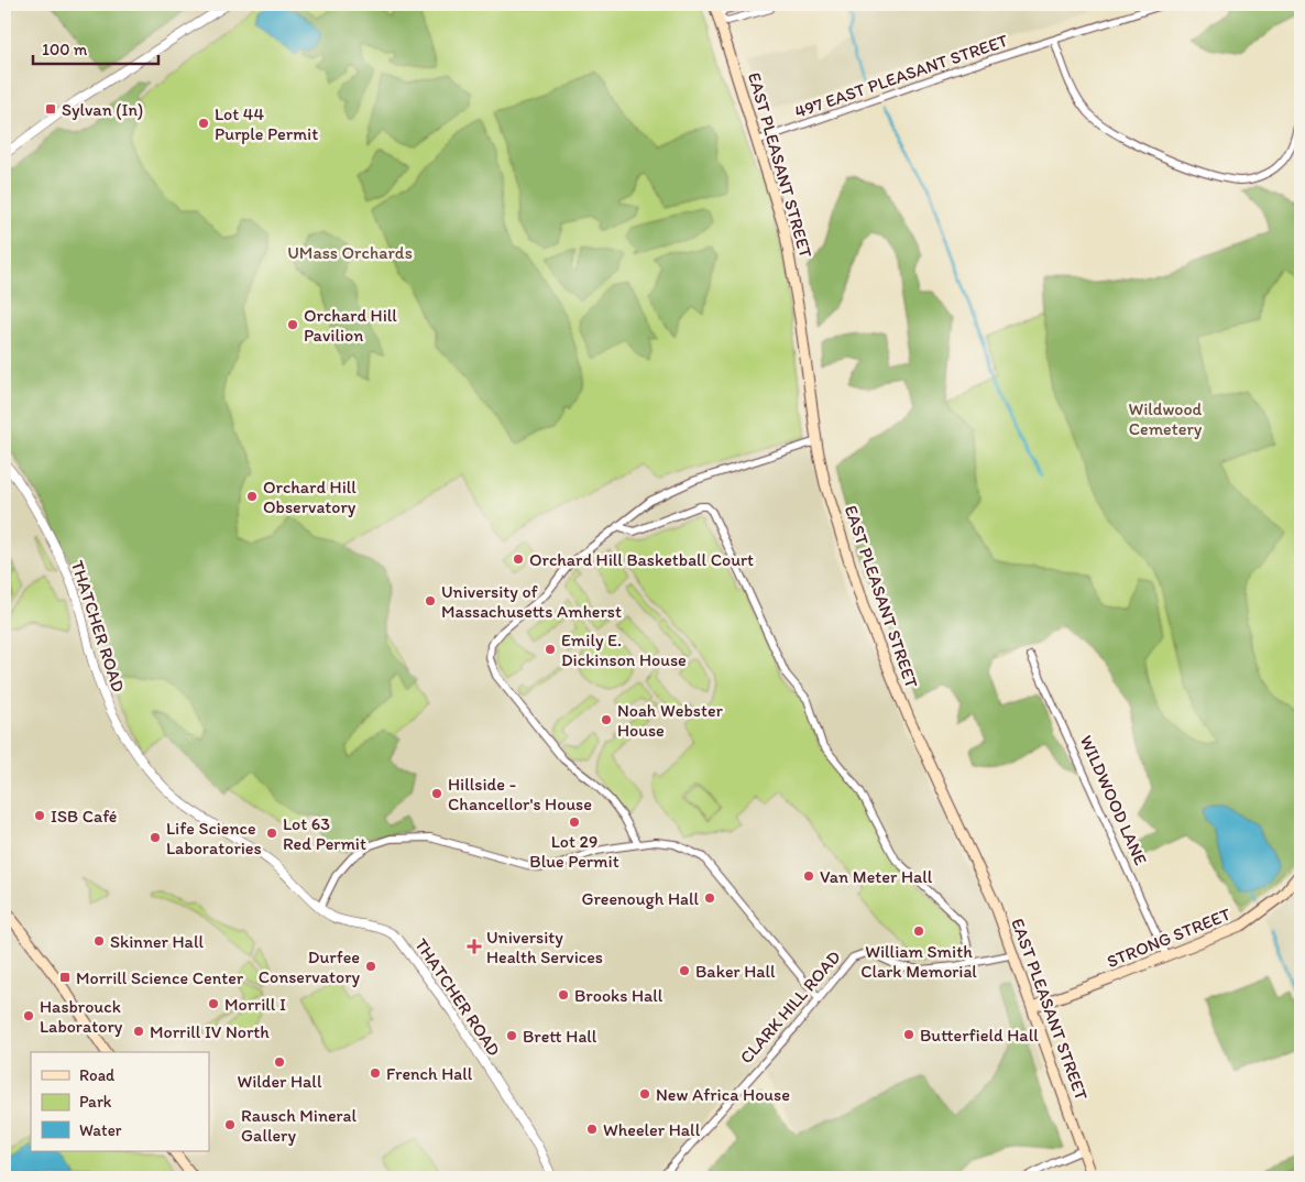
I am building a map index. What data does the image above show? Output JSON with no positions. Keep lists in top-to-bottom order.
{
  "streets": {
    "main road": ["EAST PLEASANT STREET", "STRONG STREET"],
    "street": [
      "497 EAST PLEASANT STREET",
      "THATCHER ROAD",
      "WILDWOOD LANE",
      "CLARK HILL ROAD"
    ]
  },
  "crossings": [
    ["497 EAST PLEASANT STREET", "EAST PLEASANT STREET"],
    ["EAST PLEASANT STREET", "STRONG STREET"],
    ["EAST PLEASANT STREET", "CLARK HILL ROAD"],
    ["WILDWOOD LANE", "STRONG STREET"]
  ],
  "parks": ["UMass Orchards", "Wildwood Cemetery"],
  "places": {
    "transit": ["Sylvan (In)", "Morrill Science Center"],
    "other": [
      "Lot 44 Purple Permit",
      "Orchard Hill Pavilion",
      "Orchard Hill Observatory",
      "Orchard Hill Basketball Court",
      "University of Massachusetts Amherst",
      "Emily E. Dickinson House",
      "Noah Webster House",
      "Hillside - Chancellor's House",
      "ISB Café",
      "Lot 29 Blue Permit",
      "Lot 63 Red Permit",
      "Life Science Laboratories",
      "Van Meter Hall",
      "Greenough Hall",
      "William Smith Clark Memorial",
      "Skinner Hall",
      "Durfee Conservatory",
      "Baker Hall",
      "Brooks Hall",
      "Morrill I",
      "Hasbrouck Laboratory",
      "Morrill IV North",
      "Butterfield Hall",
      "Brett Hall",
      "Wilder Hall",
      "French Hall",
      "New Africa House",
      "Rausch Mineral Gallery",
      "Wheeler Hall"
    ],
    "health": ["University Health Services"]
  },
  "legend": ["Road", "Park", "Water"],
  "scale_bar": "100 m"
}
